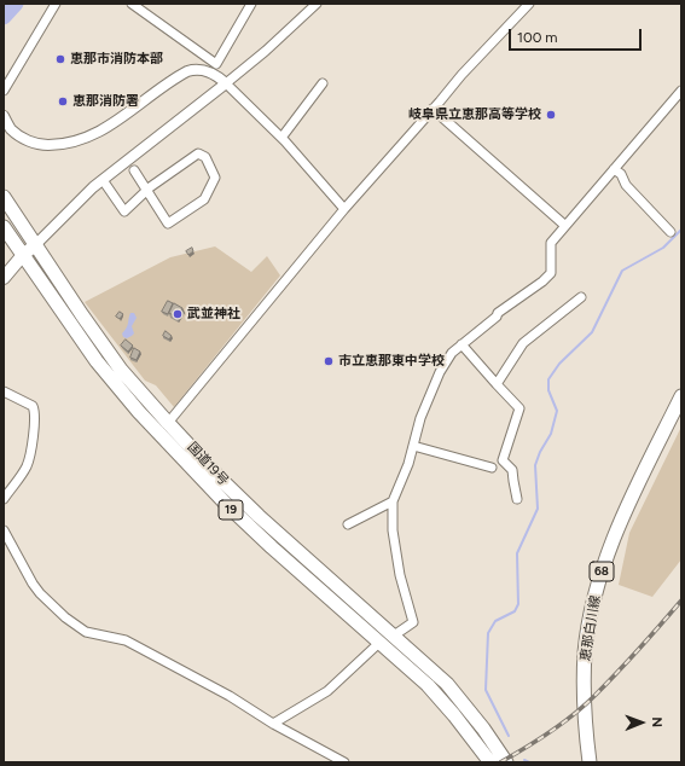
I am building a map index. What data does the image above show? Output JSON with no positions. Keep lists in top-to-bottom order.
{
  "streets": {
    "main road": [
      "国道19号",
      "19",
      "68",
      "恵那白川線"
    ]
  },
  "places": [
    "恵那市消防本部",
    "恵那消防署",
    "岐阜県立恵那高等学校",
    "武並神社",
    "市立恵那東中学校"
  ],
  "scale_bar": "100 m",
  "north": "right"
}
